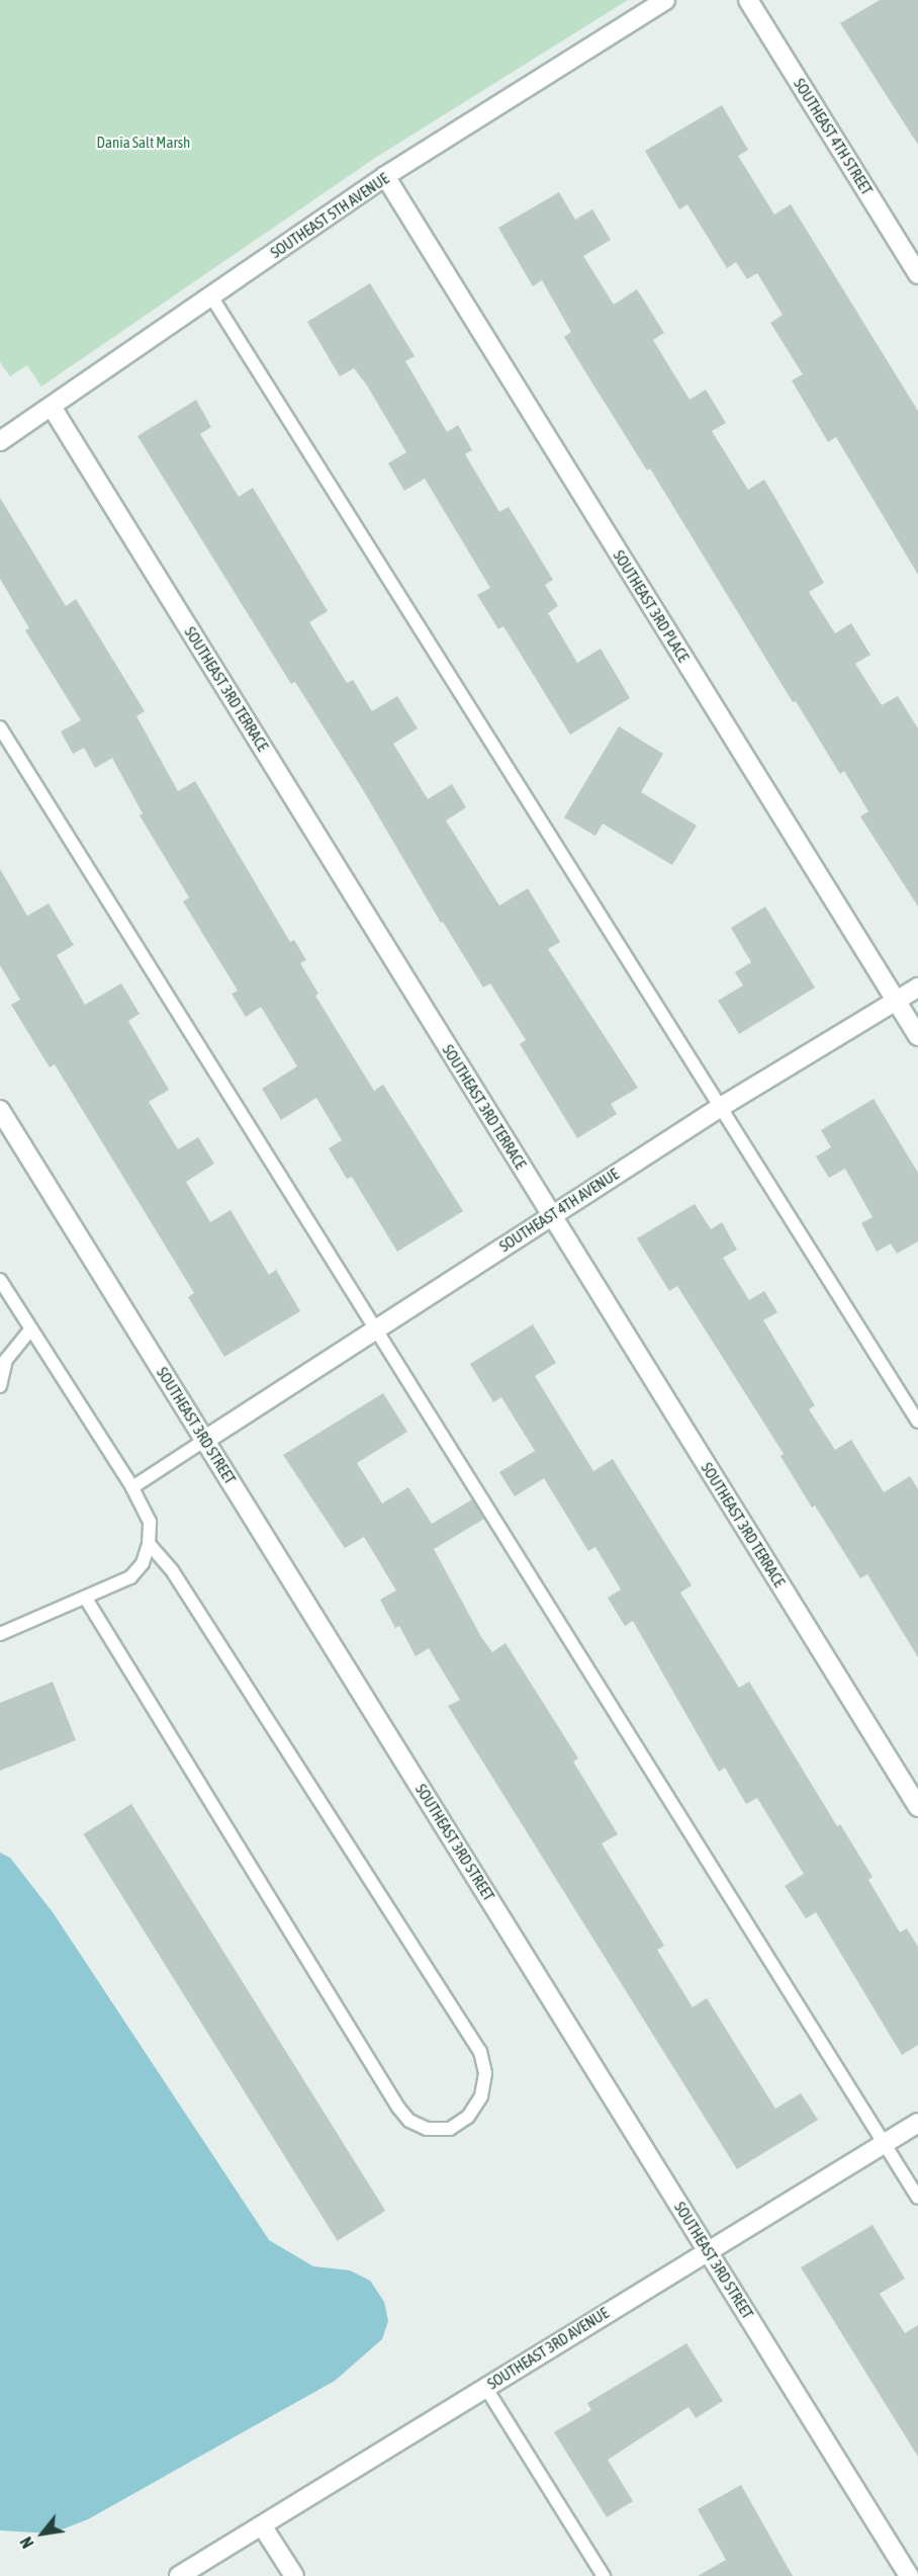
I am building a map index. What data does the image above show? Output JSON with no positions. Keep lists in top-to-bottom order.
{
  "streets": {
    "street": [
      "SOUTHEAST 4TH STREET",
      "SOUTHEAST 5TH AVENUE",
      "SOUTHEAST 3RD PLACE",
      "SOUTHEAST 3RD TERRACE",
      "SOUTHEAST 4TH AVENUE",
      "SOUTHEAST 3RD STREET",
      "SOUTHEAST 3RD AVENUE"
    ]
  },
  "crossings": [
    ["SOUTHEAST 5TH AVENUE", "SOUTHEAST 3RD PLACE"],
    ["SOUTHEAST 5TH AVENUE", "SOUTHEAST 3RD TERRACE"],
    ["SOUTHEAST 3RD PLACE", "SOUTHEAST 4TH AVENUE"],
    ["SOUTHEAST 3RD TERRACE", "SOUTHEAST 4TH AVENUE"],
    ["SOUTHEAST 4TH AVENUE", "SOUTHEAST 3RD STREET"],
    ["SOUTHEAST 3RD STREET", "SOUTHEAST 3RD AVENUE"]
  ],
  "parks": ["Dania Salt Marsh"],
  "north": "bottom left"
}
